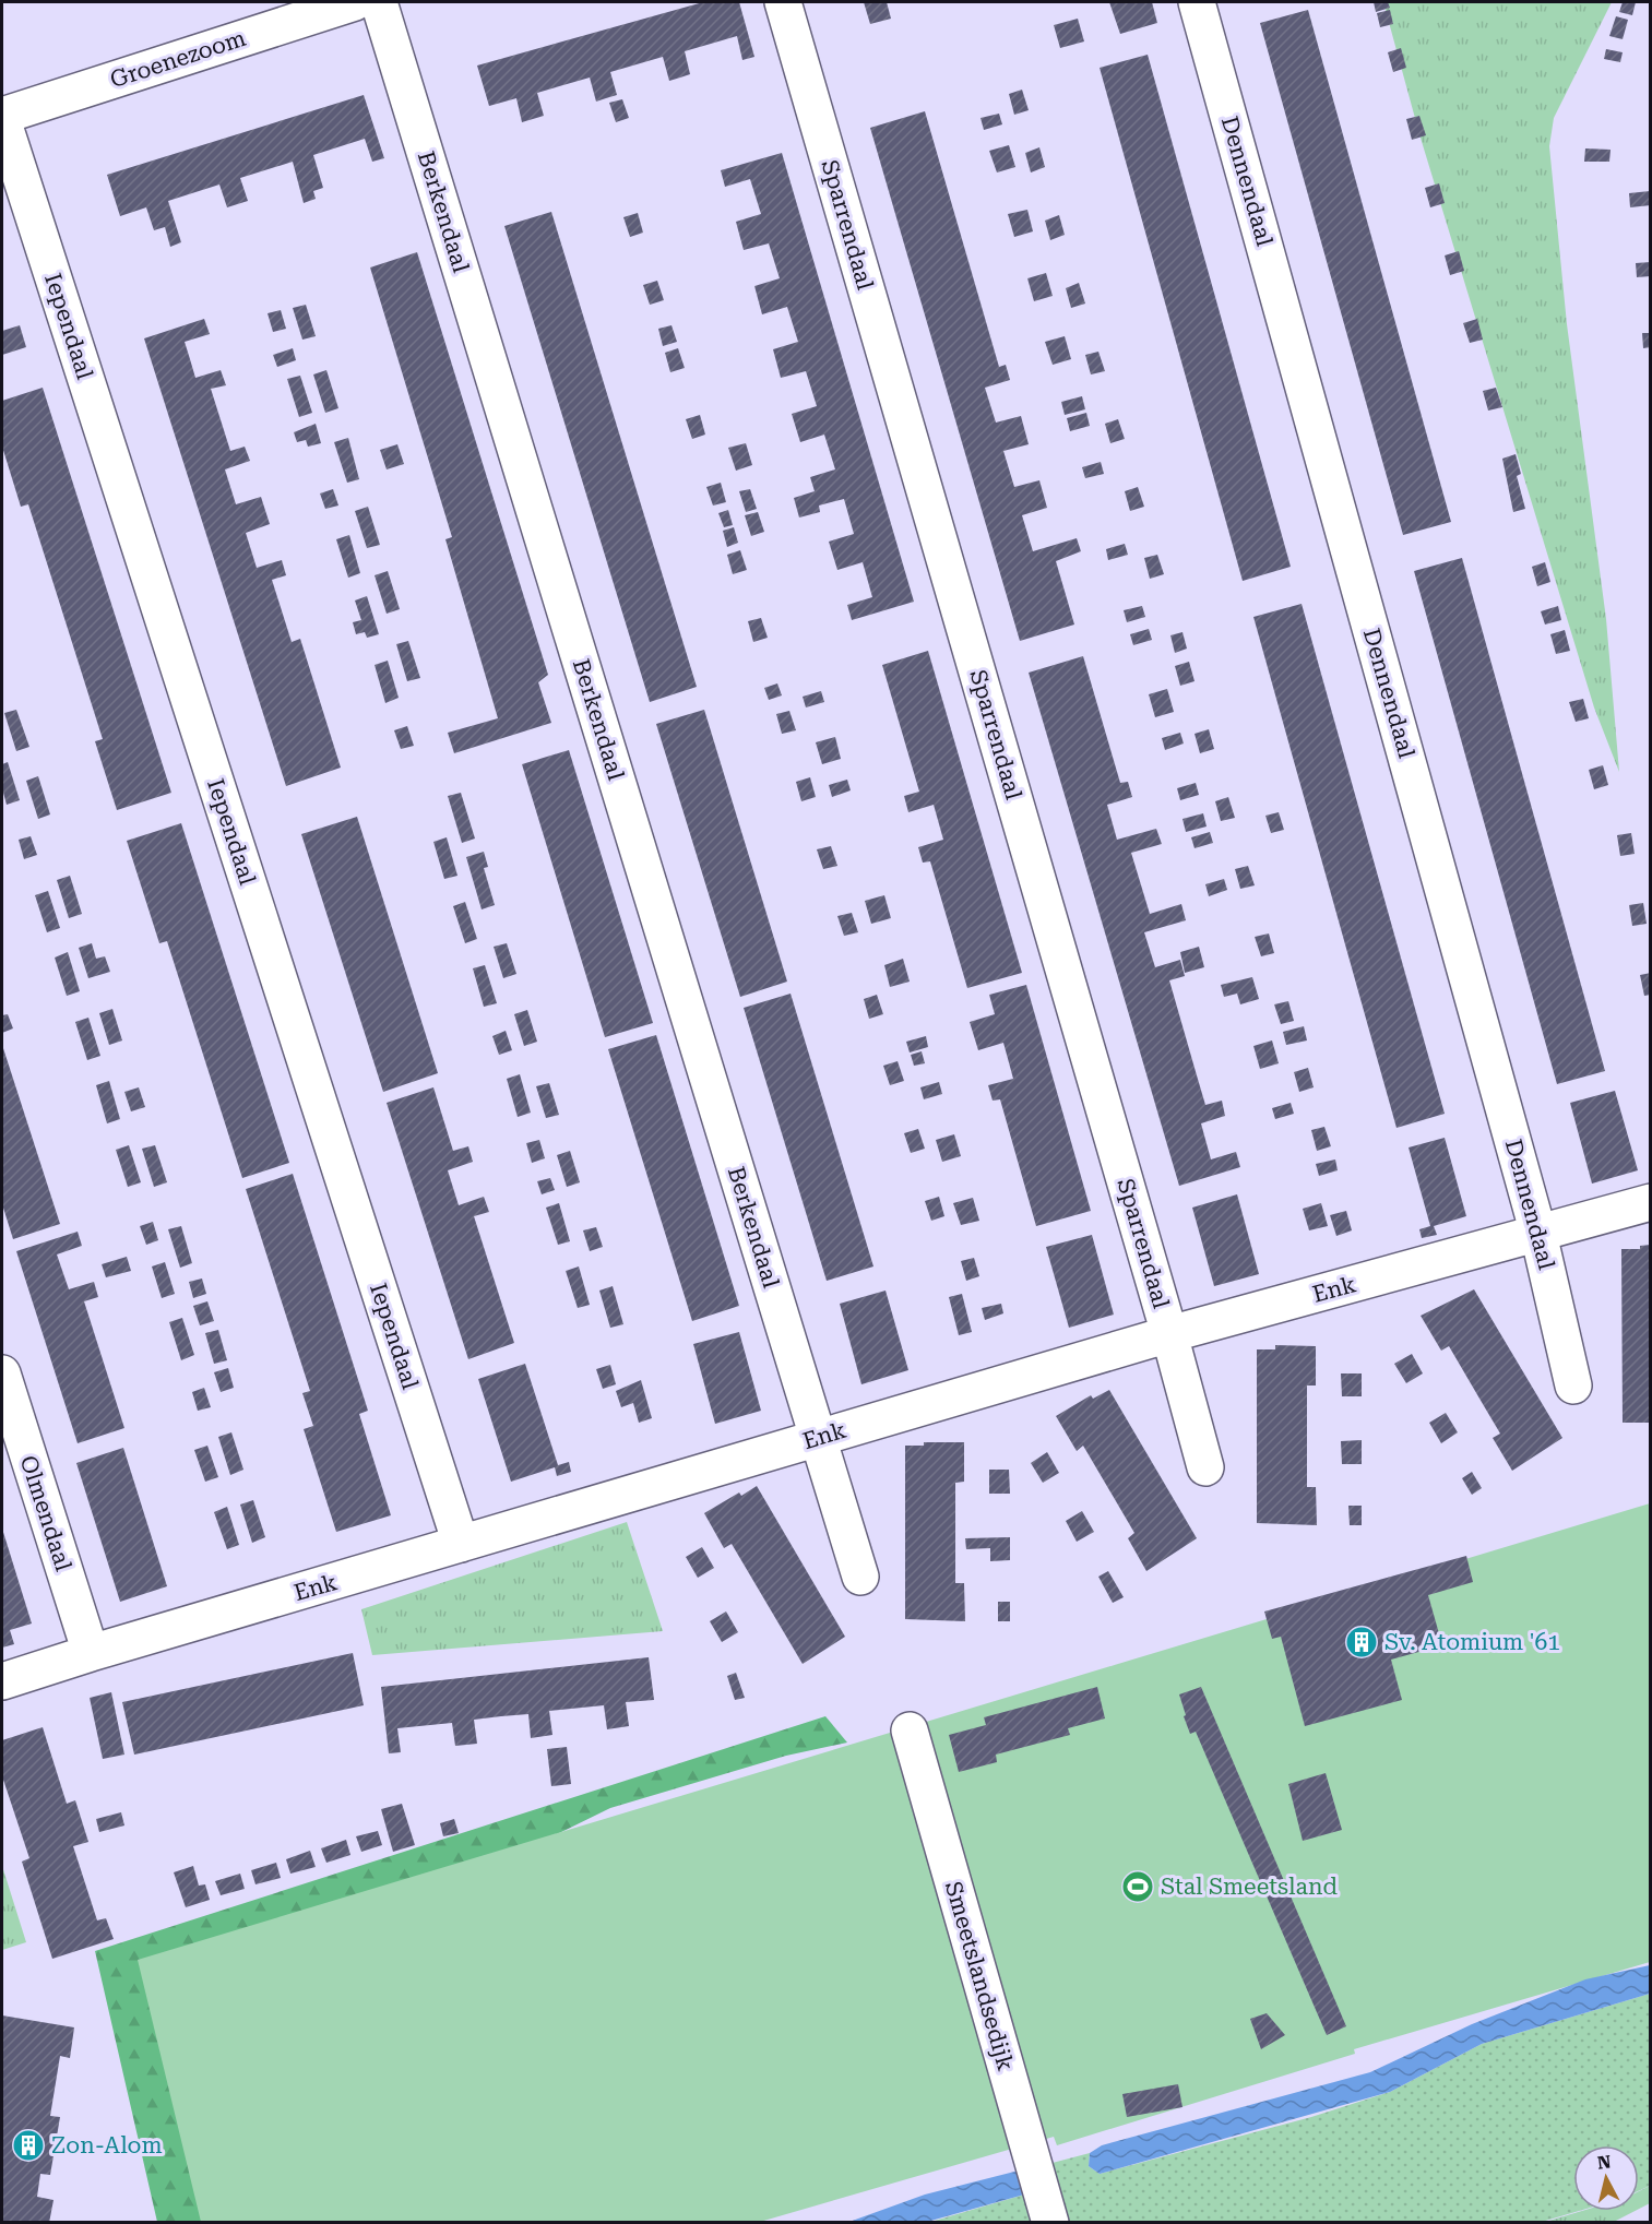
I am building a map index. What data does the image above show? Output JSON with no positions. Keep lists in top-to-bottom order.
{
  "streets": {
    "street": [
      "Groenezoom",
      "Dennendaal",
      "Berkendaal",
      "Sparrendaal",
      "Iependaal",
      "Enk",
      "Olmendaal",
      "Smeetslandsedijk"
    ]
  },
  "crossings": [
    ["Groenezoom", "Iependaal"],
    ["Dennendaal", "Enk"],
    ["Berkendaal", "Enk"],
    ["Sparrendaal", "Enk"],
    ["Iependaal", "Enk"],
    ["Enk", "Olmendaal"]
  ],
  "places": {
    "building": ["Sv. Atomium '61", "Zon-Alom"],
    "sports": ["Stal Smeetsland"]
  },
  "north": "top"
}
